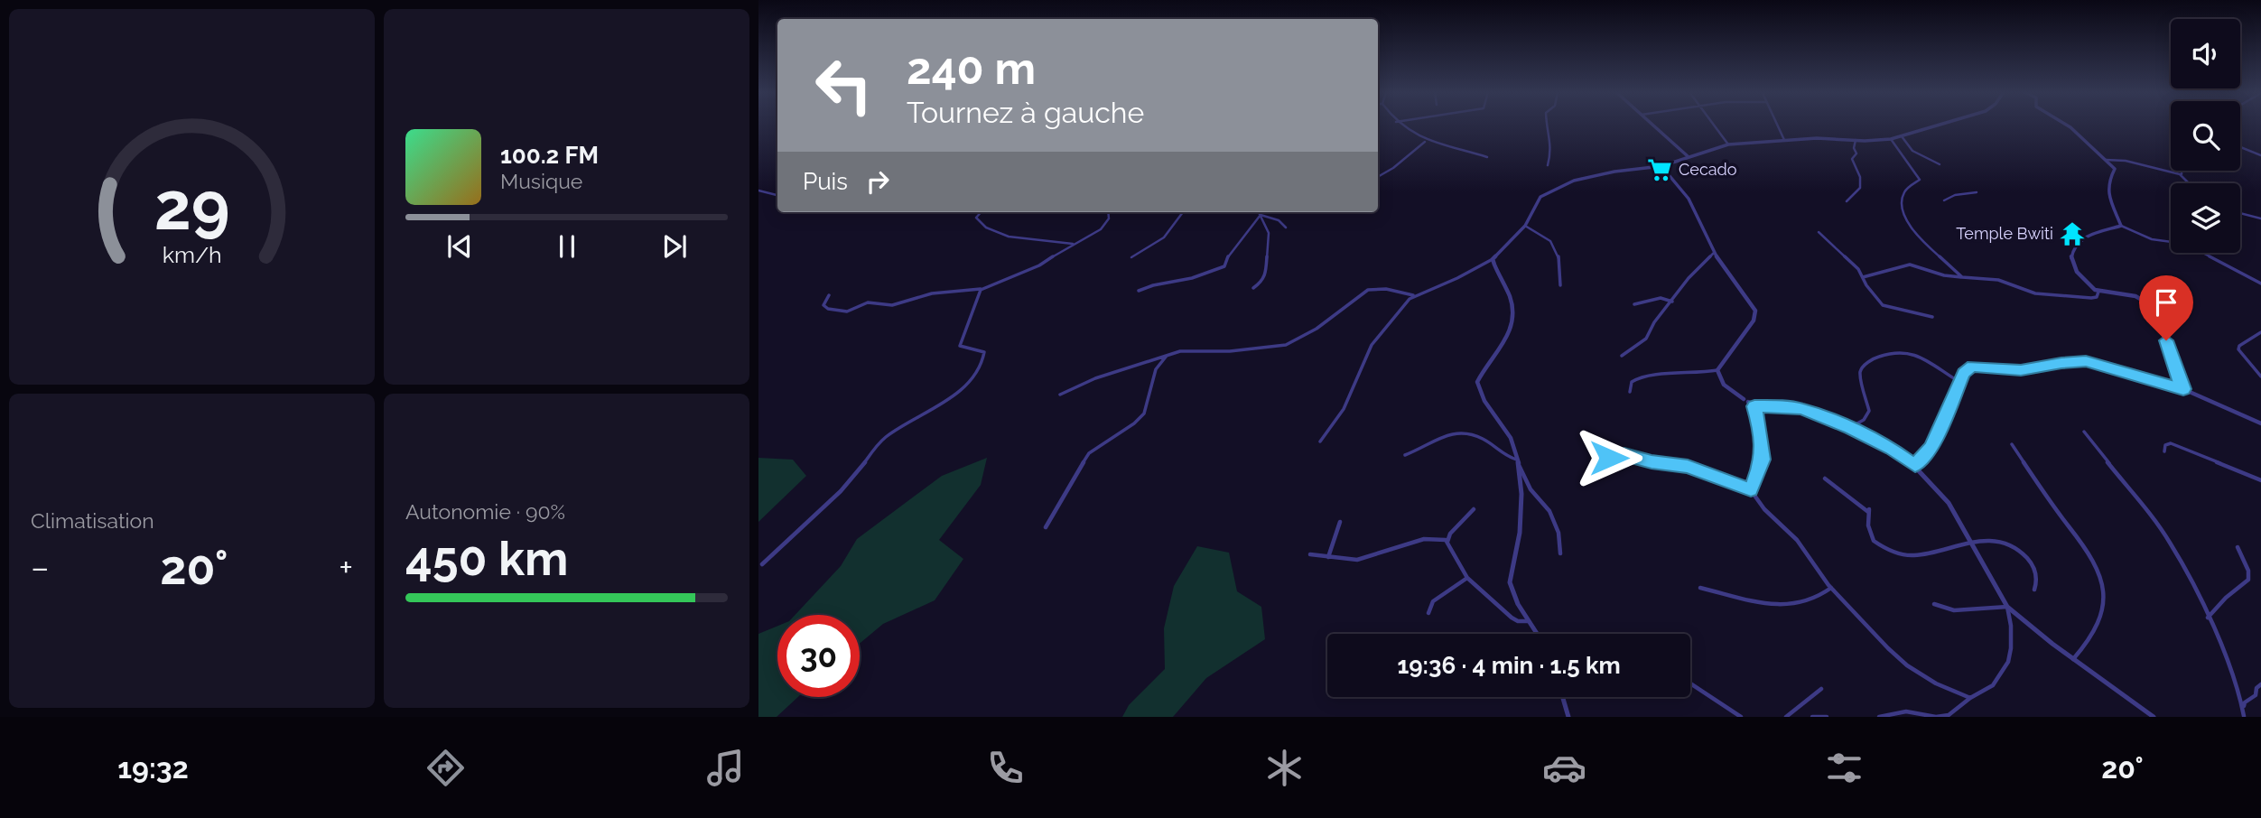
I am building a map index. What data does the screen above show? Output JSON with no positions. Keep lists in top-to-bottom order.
{
  "places": {
    "supermarket": ["Cecado"],
    "temple": ["Temple Bwiti"]
  },
  "page": {
    "turn": ["240 m", "Tournez à gauche"],
    "song": ["100.2 FM", "Musique"],
    "then": "Puis",
    "tile": [
      "Climatisation",
      ["Autonomie · 90%", "450 km"]
    ],
    "heat": ["−", "20°", "+"],
    "limit": "30",
    "trip": "19:36 · 4 min · 1.5 km",
    "tabs": ["19:32", "20°"],
    "gauge": ["29", "km/h"]
  }
}
